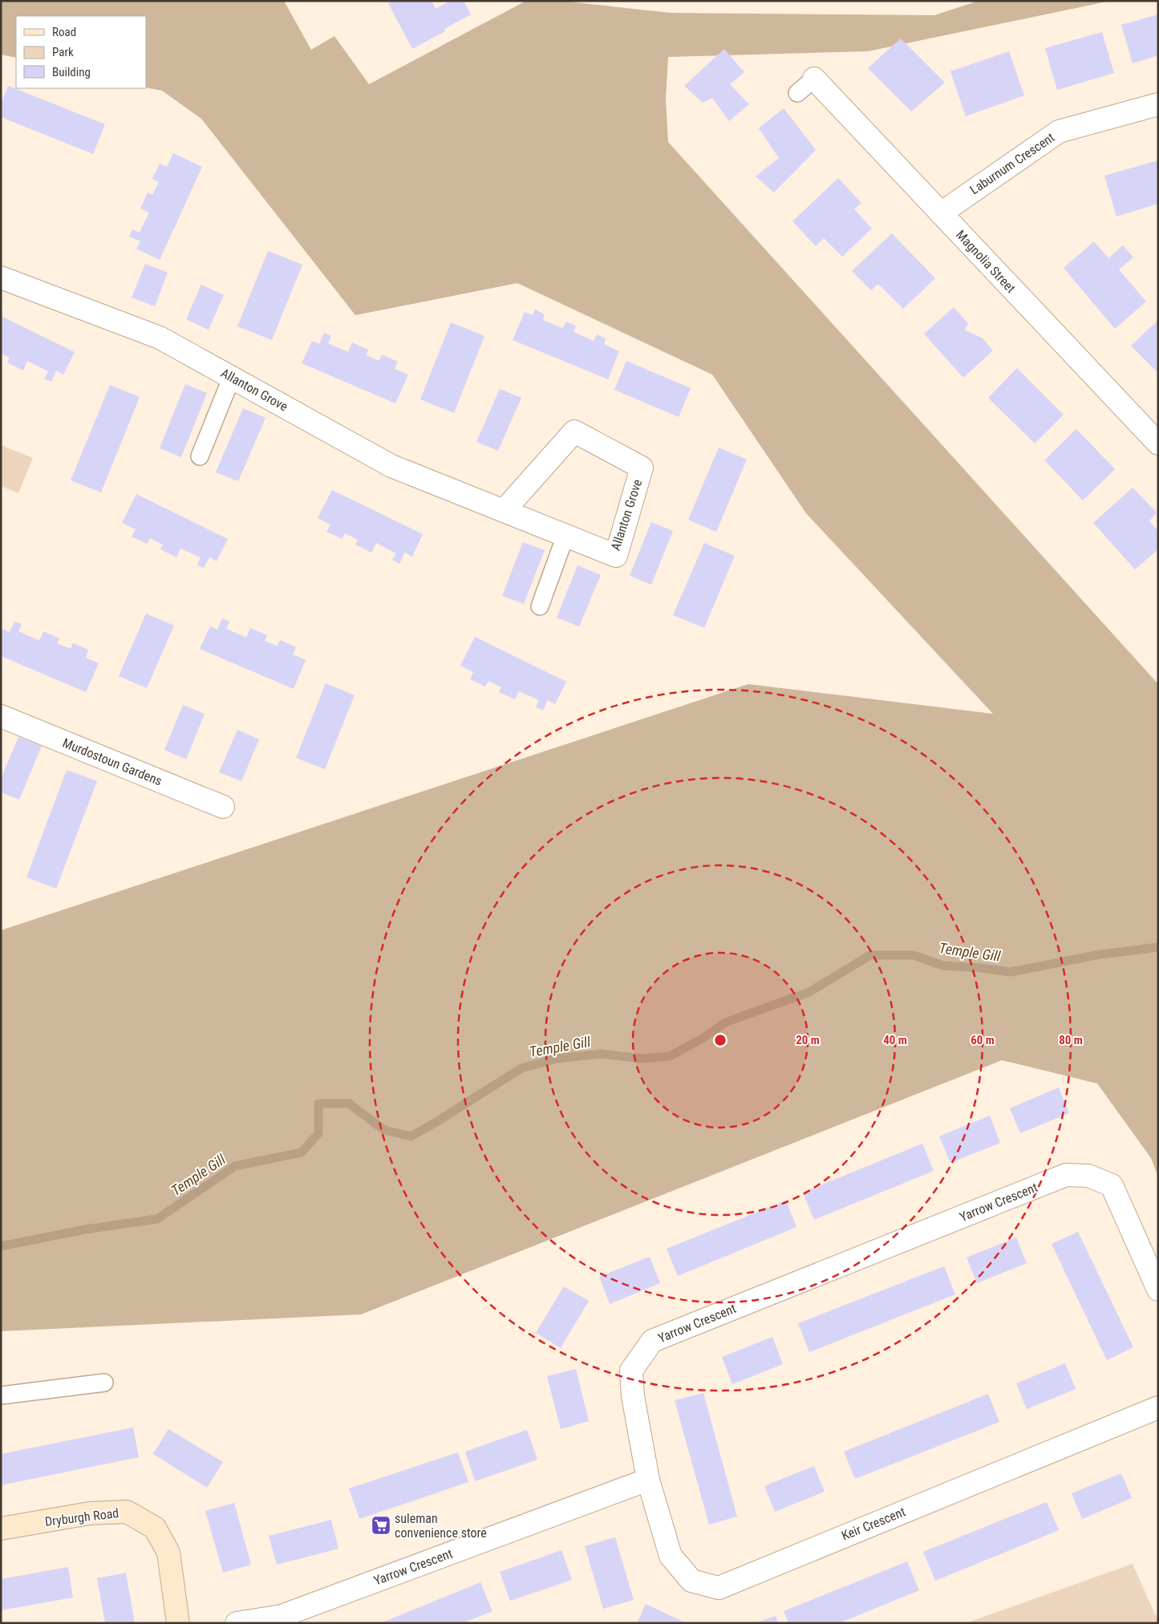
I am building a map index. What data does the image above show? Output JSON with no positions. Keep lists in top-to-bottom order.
{
  "streets": {
    "street": [
      "Laburnum Crescent",
      "Magnolia Street",
      "Allanton Grove",
      "Murdostoun Gardens",
      "Yarrow Crescent",
      "Dryburgh Road",
      "Keir Crescent"
    ]
  },
  "crossings": [
    ["Laburnum Crescent", "Magnolia Street"],
    ["Yarrow Crescent", "Keir Crescent"]
  ],
  "water": ["Temple Gill"],
  "places": {
    "supermarket": ["suleman convenience store"]
  },
  "legend": ["Road", "Park", "Building"],
  "rings": [
    "20 m",
    "40 m",
    "60 m",
    "80 m"
  ]
}
